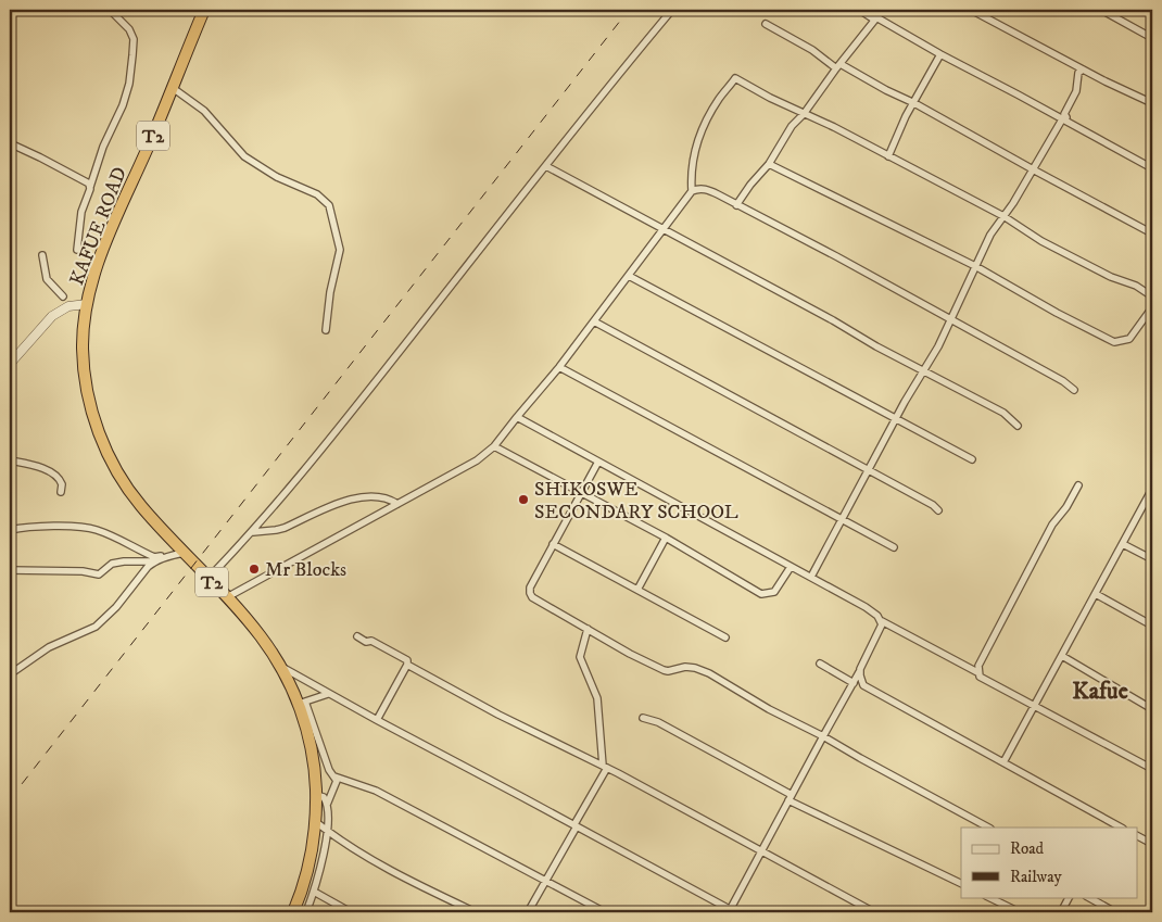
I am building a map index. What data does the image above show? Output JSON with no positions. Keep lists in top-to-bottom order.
{
  "streets": {
    "highway": ["T2", "KAFUE ROAD"]
  },
  "districts": ["Kafue"],
  "places": ["SHIKOSWE SECONDARY SCHOOL", "Mr Blocks"],
  "legend": ["Road", "Railway"]
}
